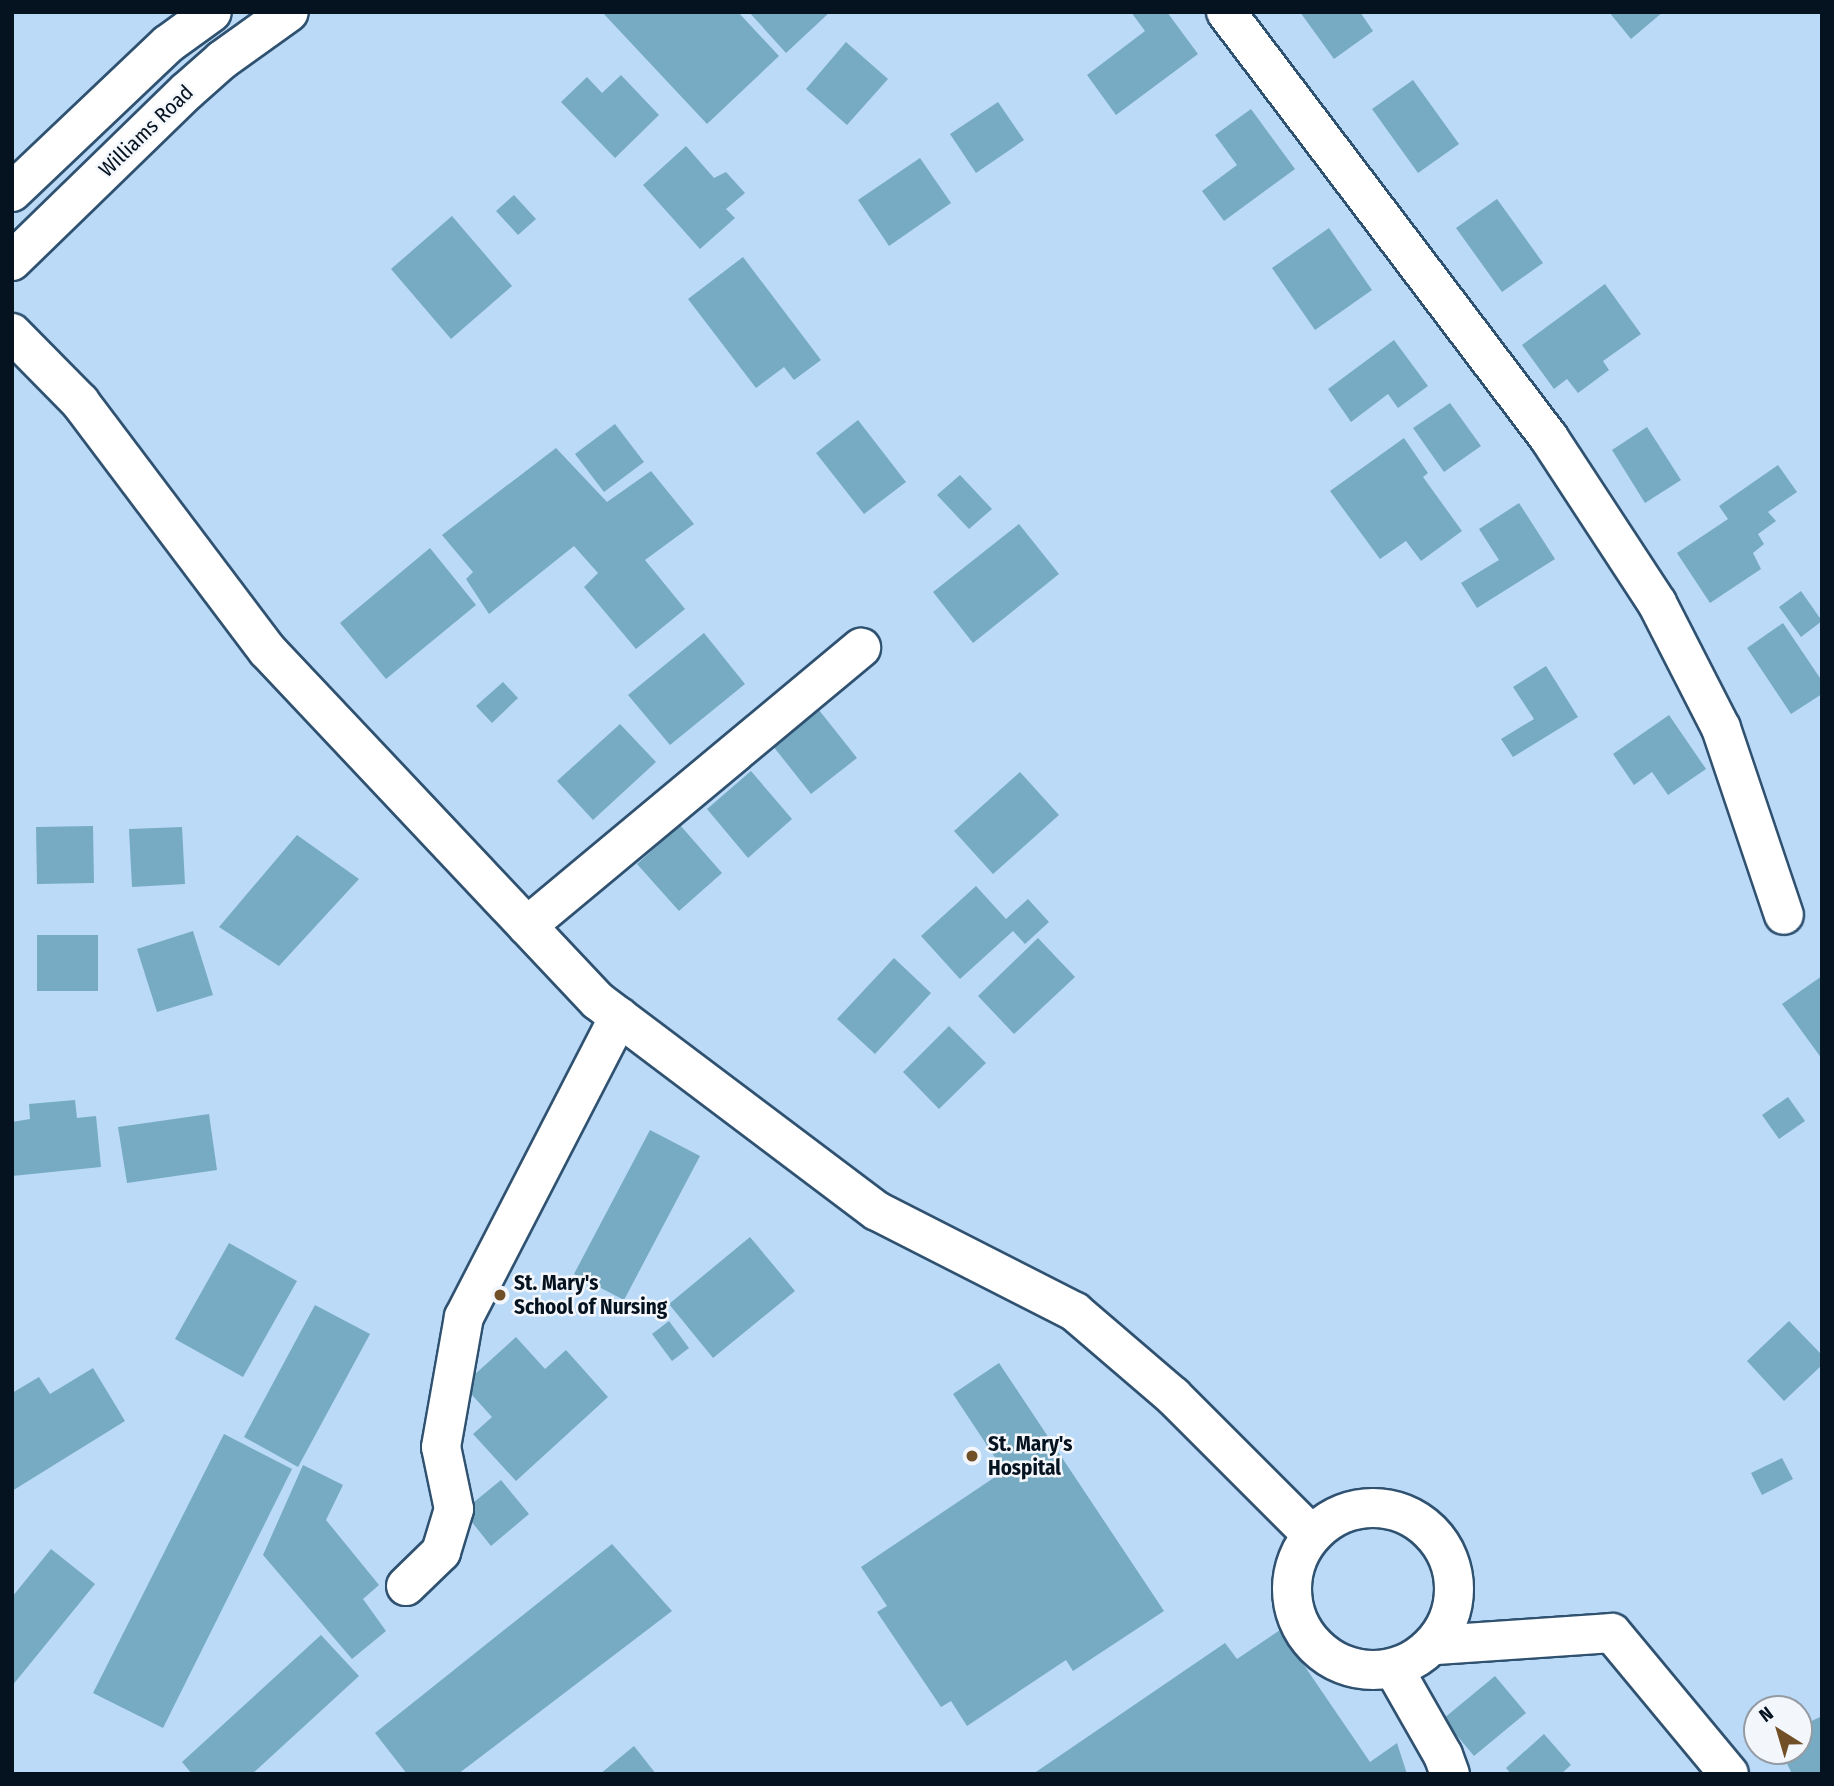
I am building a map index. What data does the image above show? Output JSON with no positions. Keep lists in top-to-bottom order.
{
  "streets": {
    "street": ["Williams Road"]
  },
  "places": ["St. Mary's School of Nursing", "St. Mary's Hospital"],
  "north": "top left"
}
